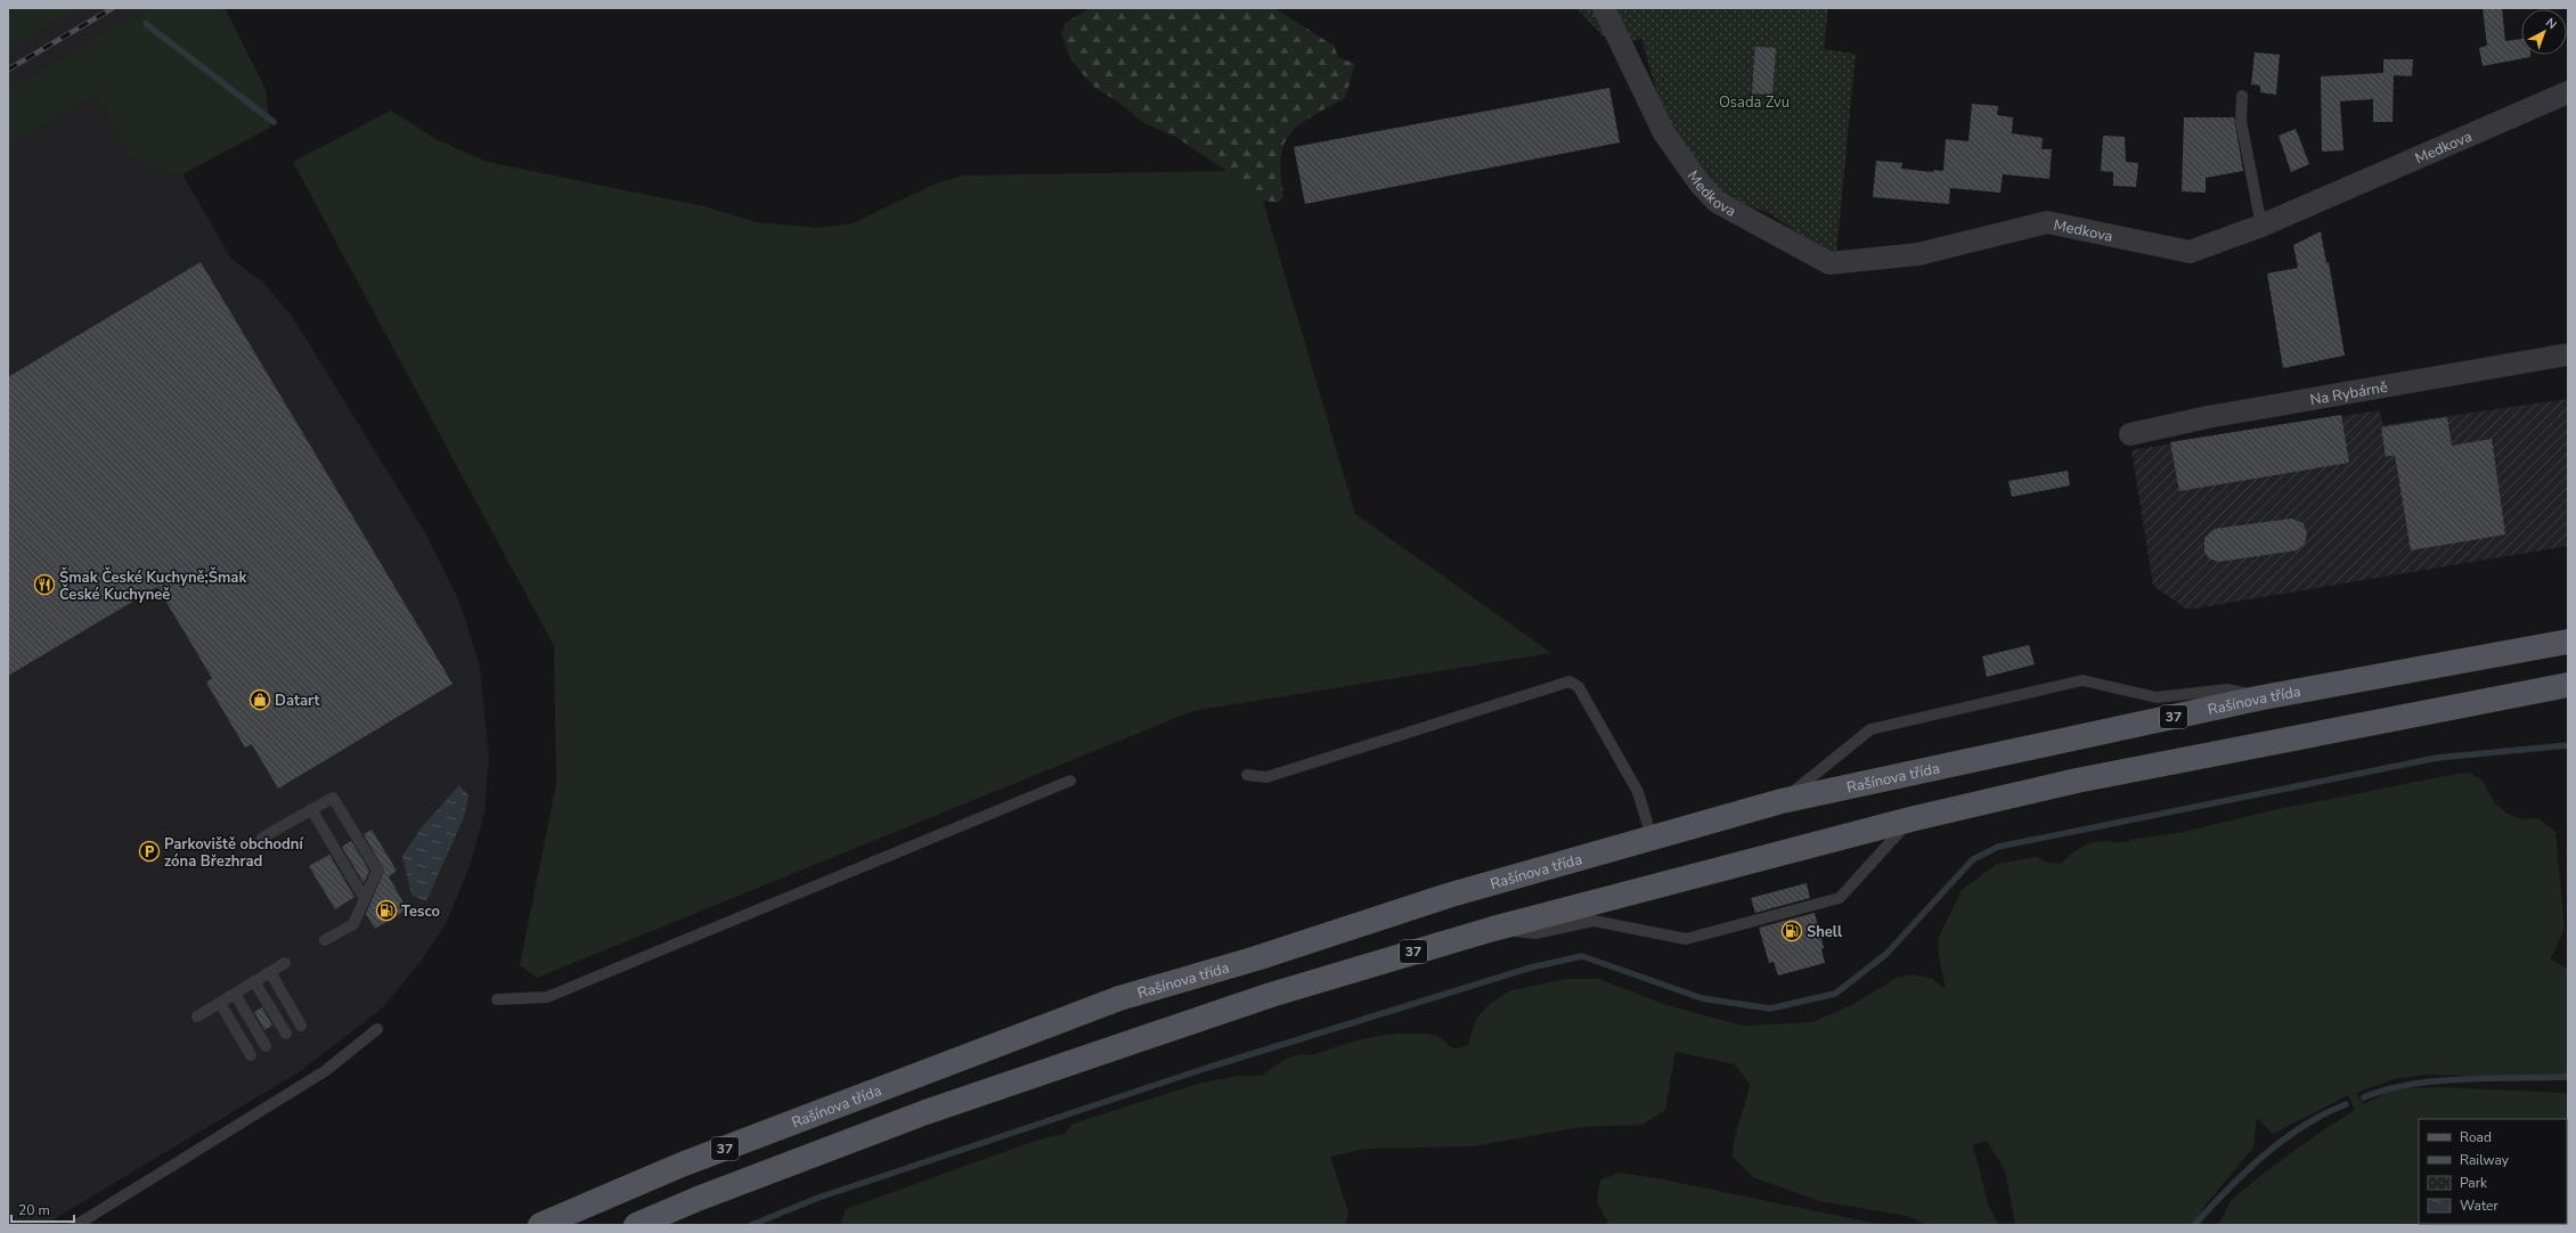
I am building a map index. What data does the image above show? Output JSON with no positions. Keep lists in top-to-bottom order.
{
  "streets": {
    "main road": ["Rašínova třída", "37"],
    "street": ["Medkova", "Na Rybárně"]
  },
  "parks": ["Osada Zvu"],
  "places": {
    "restaurant": ["Šmak České Kuchyně;Šmak České Kuchyneě"],
    "shop": ["Datart"],
    "parking": ["Parkoviště obchodní zóna Březhrad"],
    "fuel station": ["Tesco", "Shell"]
  },
  "legend": [
    "Road",
    "Railway",
    "Park",
    "Water"
  ],
  "scale_bar": "20 m",
  "north": "top right"
}
